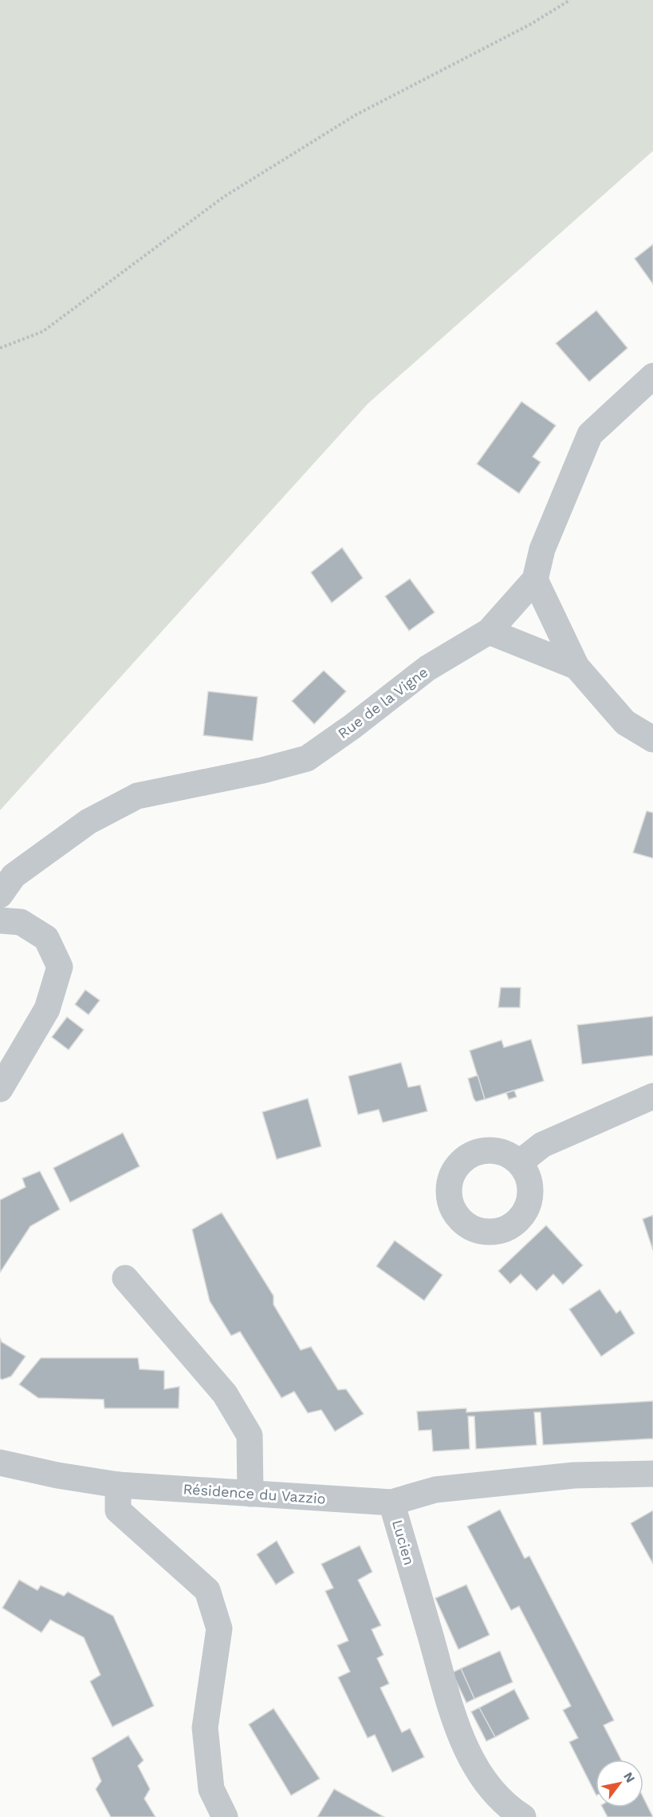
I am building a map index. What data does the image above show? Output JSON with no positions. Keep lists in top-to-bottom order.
{
  "streets": {
    "street": ["Rue de la Vigne", "Résidence du Vazzio", "Lucien"]
  },
  "crossings": [
    ["Résidence du Vazzio", "Lucien"]
  ],
  "north": "top right"
}
